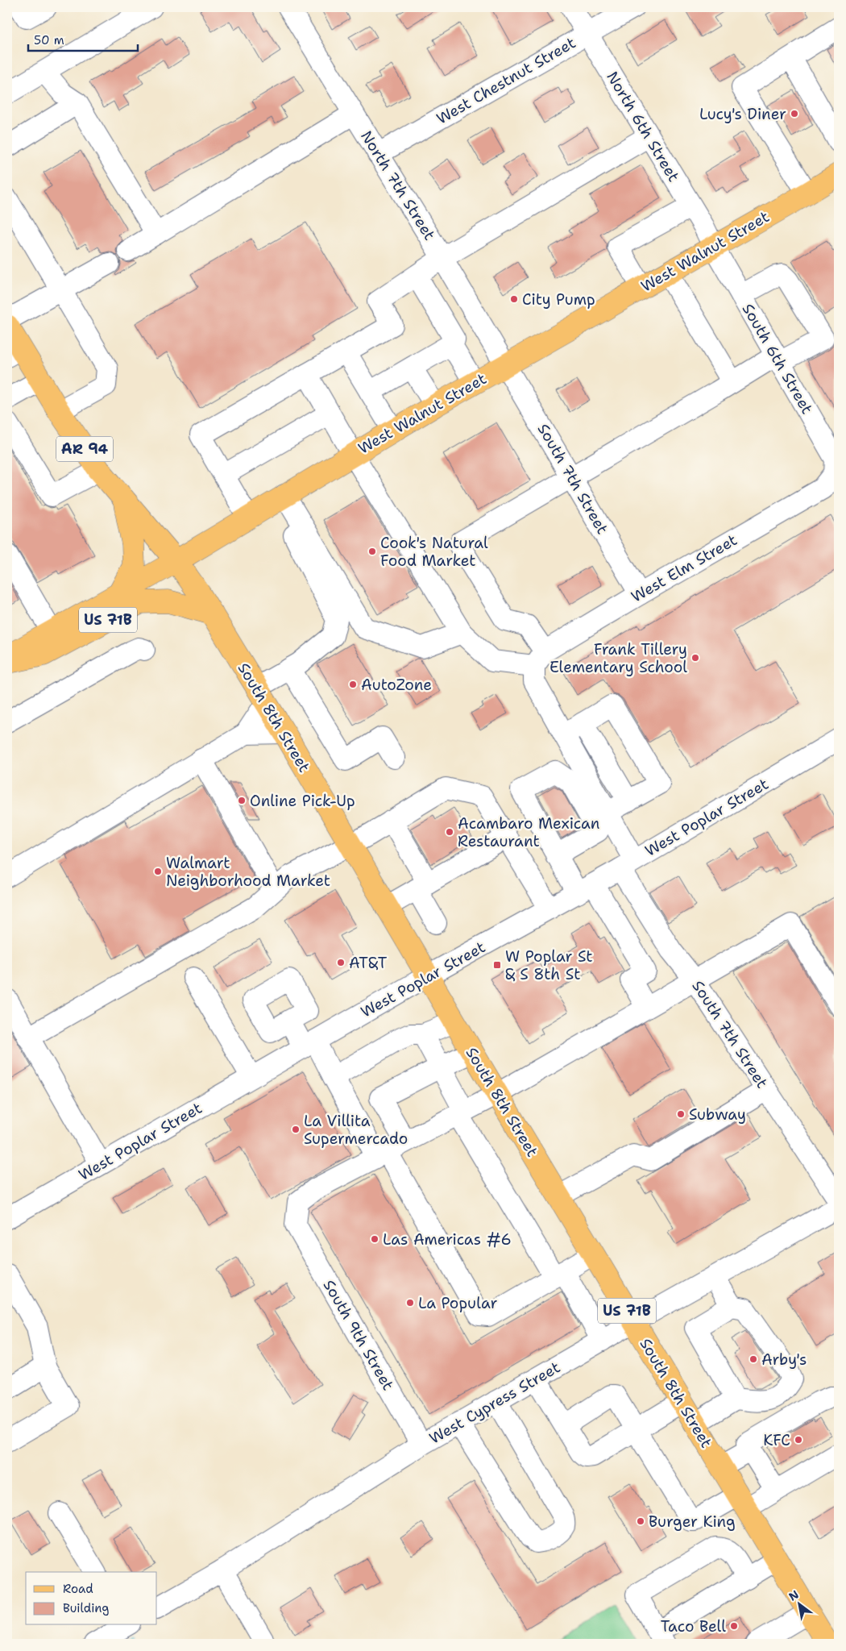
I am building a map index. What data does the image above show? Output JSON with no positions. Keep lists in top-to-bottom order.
{
  "streets": {
    "main road": [
      "West Walnut Street",
      "AR 94",
      "US 71B",
      "South 8th Street"
    ],
    "street": [
      "West Chestnut Street",
      "North 6th Street",
      "North 7th Street",
      "South 6th Street",
      "South 7th Street",
      "West Elm Street",
      "West Poplar Street",
      "South 9th Street",
      "West Cypress Street"
    ]
  },
  "crossings": [
    ["West Chestnut Street", "North 6th Street"],
    ["West Chestnut Street", "North 7th Street"],
    ["North 6th Street", "West Walnut Street"],
    ["North 6th Street", "South 6th Street"],
    ["North 7th Street", "West Walnut Street"],
    ["North 7th Street", "South 7th Street"],
    ["West Walnut Street", "South 6th Street"],
    ["West Walnut Street", "AR 94"],
    ["West Walnut Street", "South 7th Street"],
    ["West Walnut Street", "South 8th Street"],
    ["South 6th Street", "West Elm Street"],
    ["AR 94", "South 8th Street"],
    ["South 7th Street", "West Elm Street"],
    ["South 7th Street", "West Poplar Street"],
    ["US 71B", "South 8th Street"],
    ["South 8th Street", "West Poplar Street"],
    ["South 8th Street", "West Cypress Street"],
    ["South 9th Street", "West Cypress Street"]
  ],
  "places": {
    "other": [
      "Lucy's Diner",
      "City Pump",
      "Cook's Natural Food Market",
      "Frank Tillery Elementary School",
      "AutoZone",
      "Online Pick-Up",
      "Acambaro Mexican Restaurant",
      "Walmart Neighborhood Market",
      "AT&T",
      "Subway",
      "La Villita Supermercado",
      "Las Americas #6",
      "La Popular",
      "Arby's",
      "KFC",
      "Burger King",
      "Taco Bell"
    ],
    "transit": ["W Poplar St & S 8th St"]
  },
  "legend": ["Road", "Building"],
  "scale_bar": "50 m",
  "north": "top left"
}
